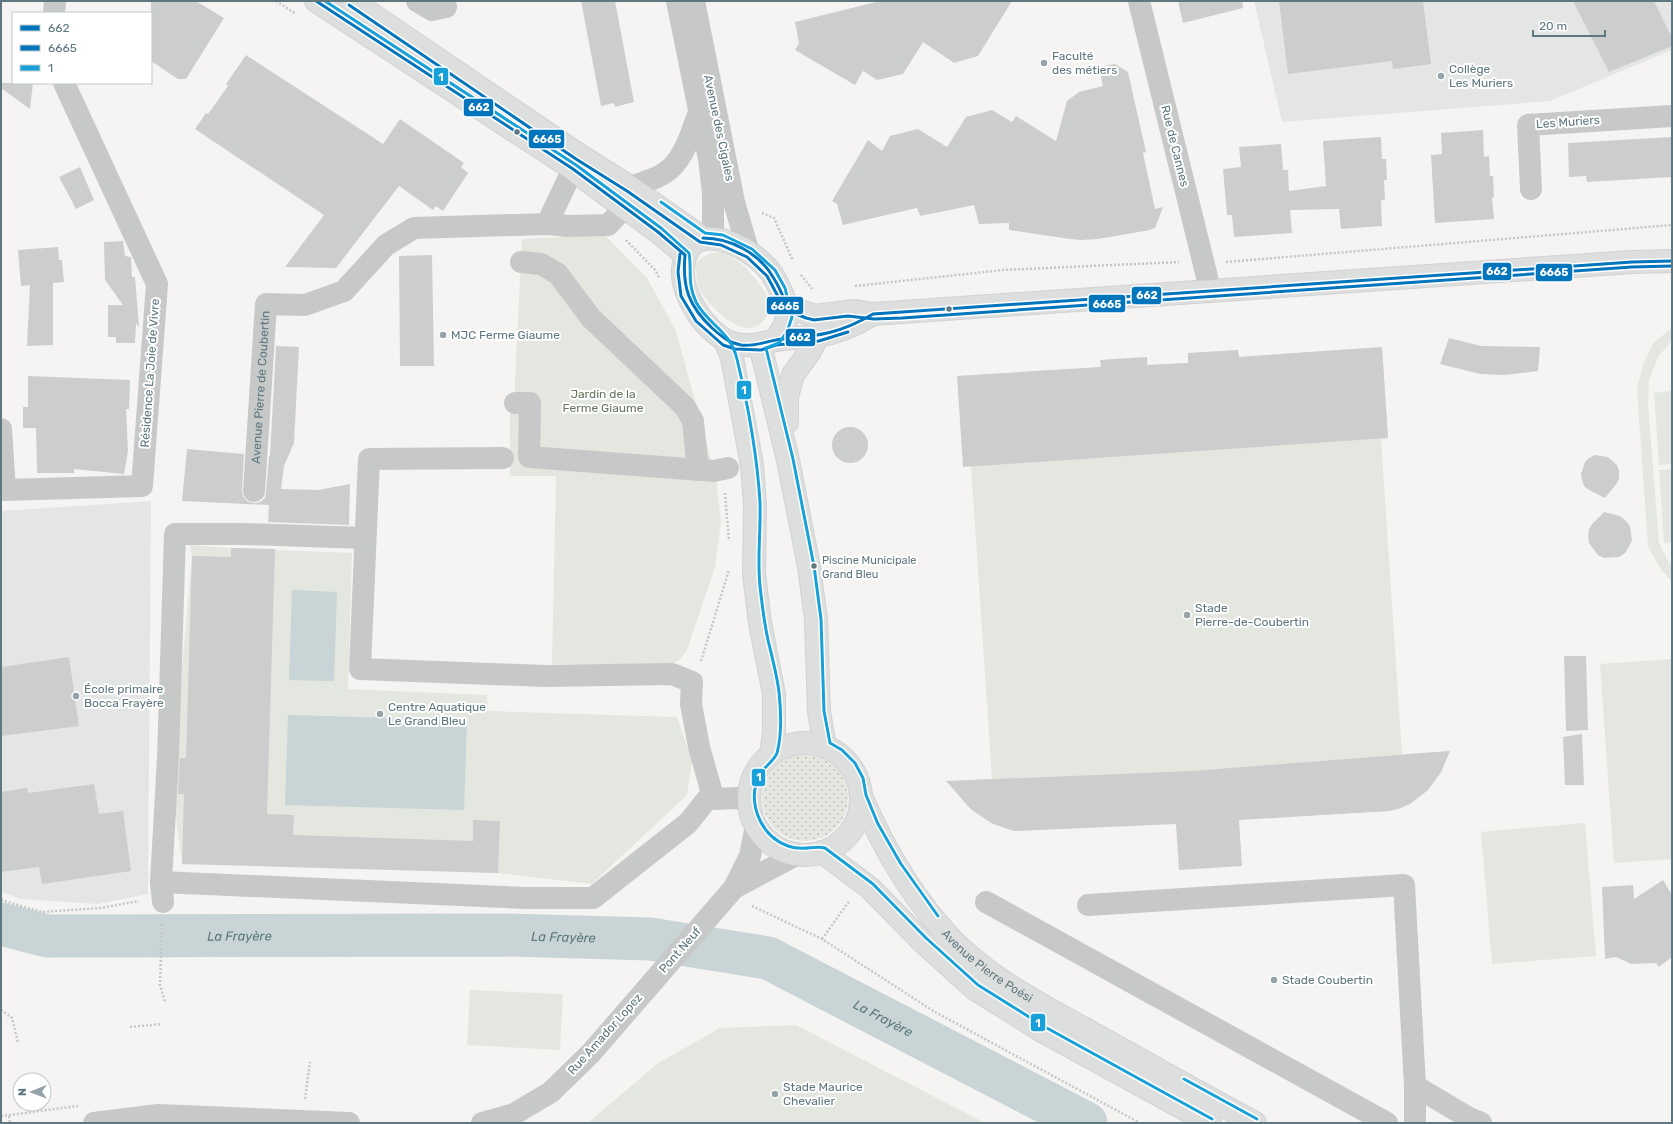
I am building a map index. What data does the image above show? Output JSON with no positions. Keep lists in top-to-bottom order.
{
  "streets": {
    "main road": ["Avenue Pierre Poési"],
    "street": [
      "Les Muriers",
      "Avenue des Cigales",
      "Rue de Cannes",
      "Résidence La Joie de Vivre",
      "Avenue Pierre de Coubertin",
      "Pont Neuf",
      "Rue Amador Lopez"
    ]
  },
  "crossings": [
    ["Pont Neuf", "Rue Amador Lopez"]
  ],
  "water": ["La Frayère"],
  "parks": ["Jardin de la Ferme Giaume"],
  "places": [
    "Faculté des métiers",
    "Collège Les Muriers",
    "MJC Ferme Giaume",
    "Piscine Municipale Grand Bleu",
    "Stade Pierre-de-Coubertin",
    "École primaire Bocca Frayère",
    "Centre Aquatique Le Grand Bleu",
    "Stade Coubertin",
    "Stade Maurice Chevalier"
  ],
  "lines": ["transit line 662", "transit line 1", "transit line 6665"],
  "legend": ["662", "6665", "1"],
  "scale_bar": "20 m",
  "north": "left"
}
